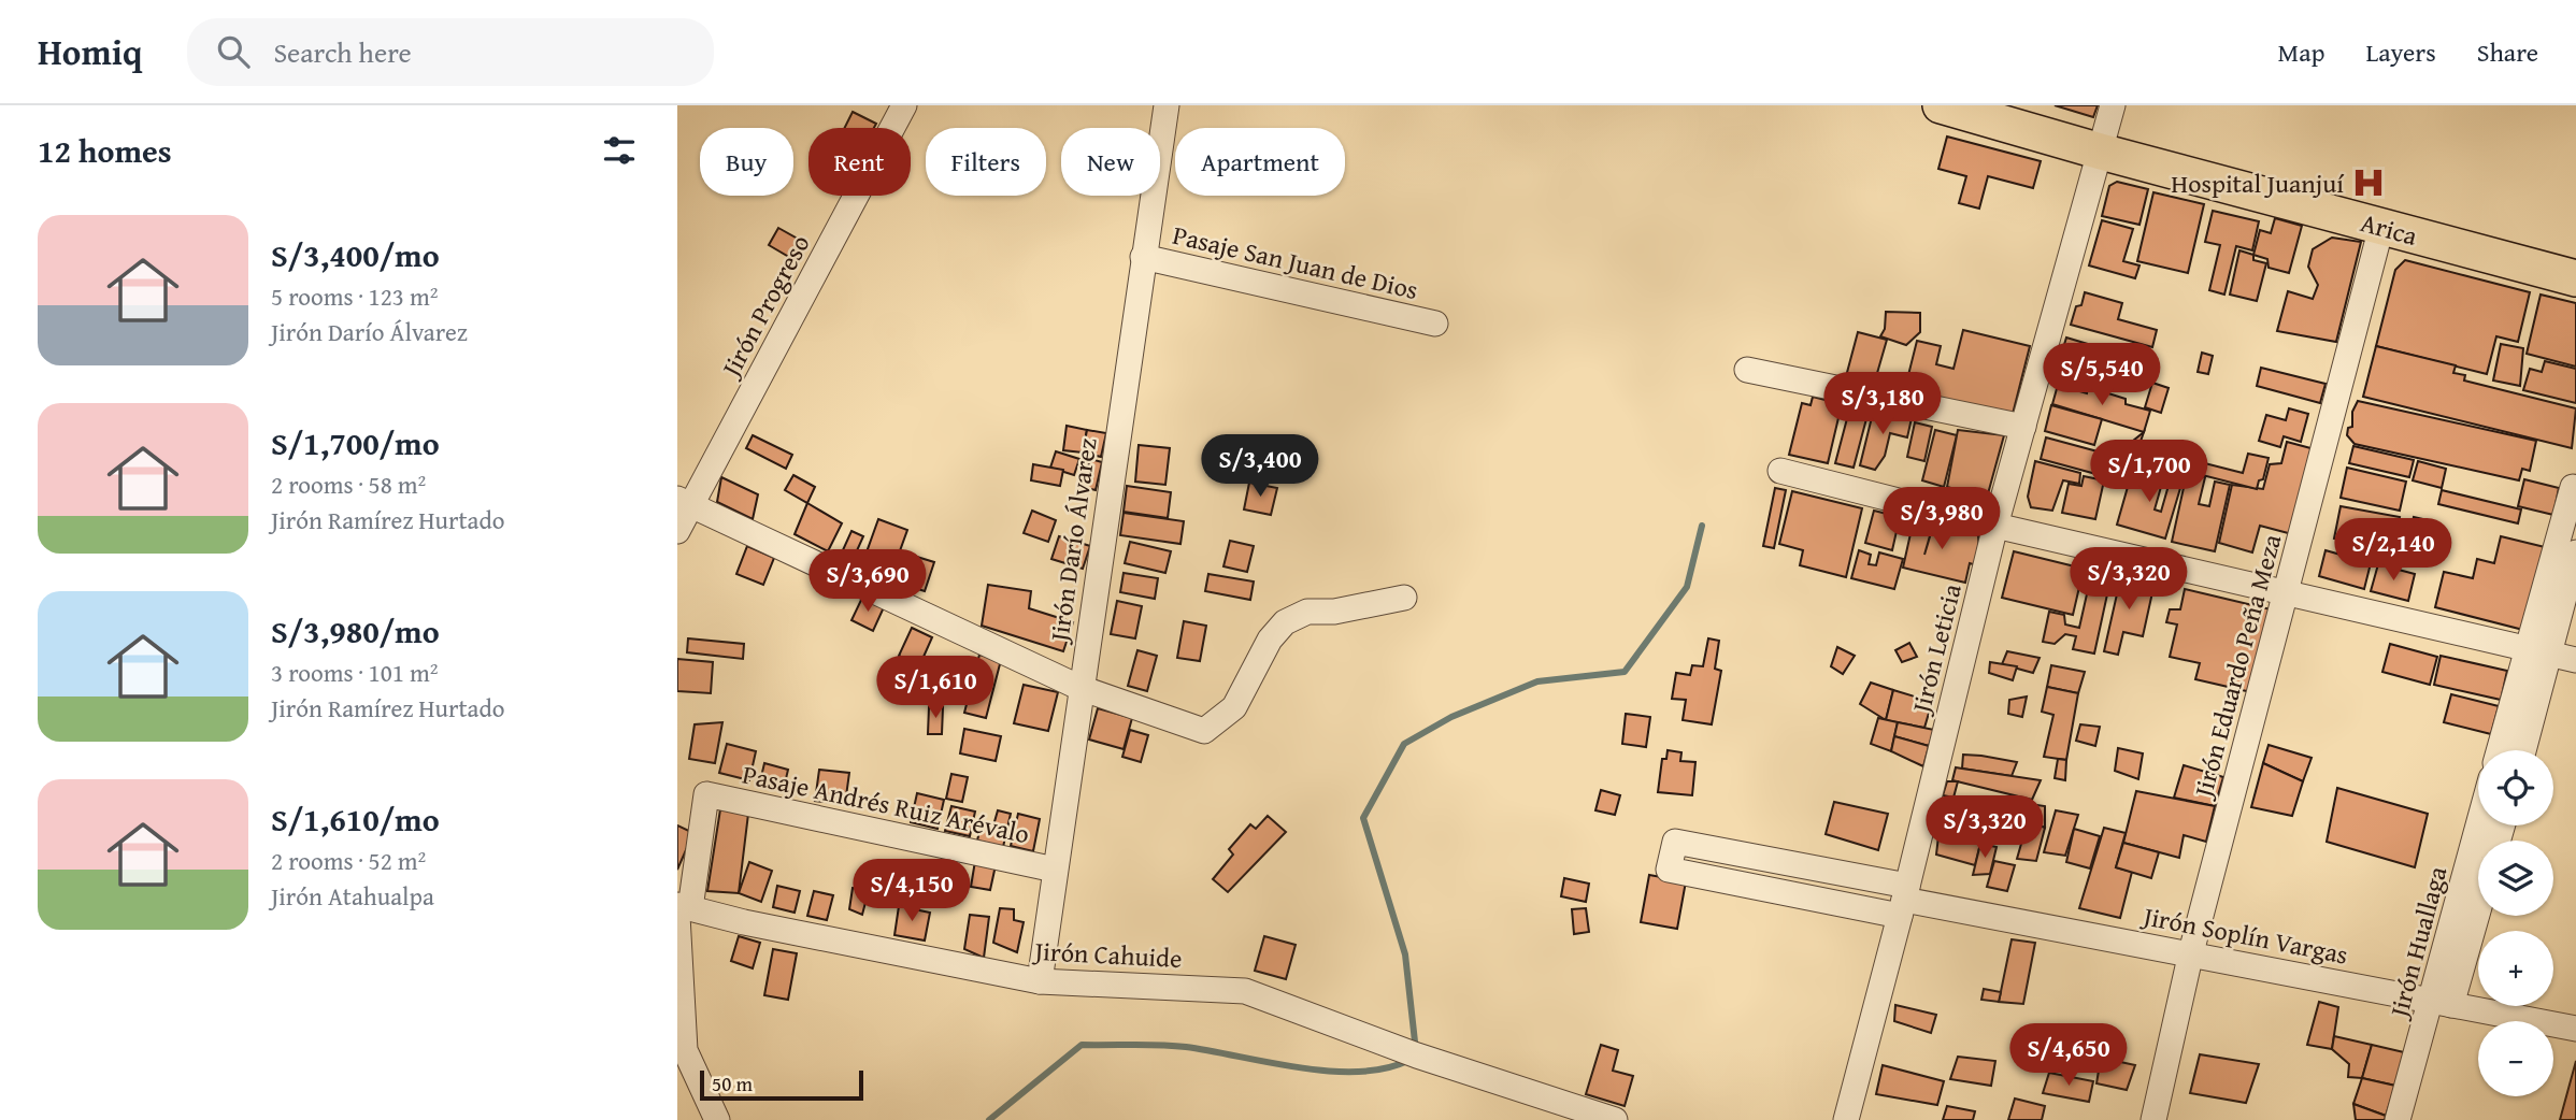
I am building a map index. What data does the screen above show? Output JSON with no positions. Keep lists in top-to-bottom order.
{
  "streets": {
    "highway": ["Arica"],
    "street": [
      "Pasaje San Juan de Dios",
      "Jirón Progreso",
      "Jirón Darío Álvarez",
      "Jirón Leticia",
      "Jirón Eduardo Peña Meza",
      "Pasaje Andrés Ruiz Arévalo",
      "Jirón Soplín Vargas",
      "Jirón Huallaga",
      "Jirón Cahuide"
    ]
  },
  "crossings": [
    ["Arica", "Jirón Leticia"],
    ["Arica", "Jirón Eduardo Peña Meza"],
    ["Pasaje San Juan de Dios", "Jirón Darío Álvarez"],
    ["Jirón Darío Álvarez", "Pasaje Andrés Ruiz Arévalo"],
    ["Jirón Darío Álvarez", "Jirón Cahuide"],
    ["Jirón Leticia", "Jirón Soplín Vargas"],
    ["Jirón Eduardo Peña Meza", "Jirón Soplín Vargas"],
    ["Pasaje Andrés Ruiz Arévalo", "Jirón Cahuide"],
    ["Jirón Soplín Vargas", "Jirón Huallaga"]
  ],
  "places": {
    "hospital": ["Hospital Juanjuí"]
  },
  "scale_bar": "50 m",
  "page": {
    "header": "Homiq",
    "search": "Search here",
    "nav": ["Map", "Layers", "Share"],
    "heading": "12 homes",
    "chip": [
      "Buy",
      "Rent",
      "Filters",
      "New",
      "Apartment"
    ],
    "list": [
      {
        "name": "S/3,400/mo",
        "note": "5 rooms · 123 m² · Jirón Darío Álvarez"
      },
      {
        "name": "S/1,700/mo",
        "note": "2 rooms · 58 m² · Jirón Ramírez Hurtado"
      },
      {
        "name": "S/3,980/mo",
        "note": "3 rooms · 101 m² · Jirón Ramírez Hurtado"
      },
      {
        "name": "S/1,610/mo",
        "note": "2 rooms · 52 m² · Jirón Atahualpa"
      }
    ],
    "price": [
      "S/5,540",
      "S/3,180",
      "S/3,400",
      "S/1,700",
      "S/3,980",
      "S/2,140",
      "S/3,320",
      "S/3,690",
      "S/1,610",
      "S/3,320",
      "S/4,150",
      "S/4,650"
    ],
    "map_buttons": ["+", "−"],
    "scale": "50 m"
  }
}
